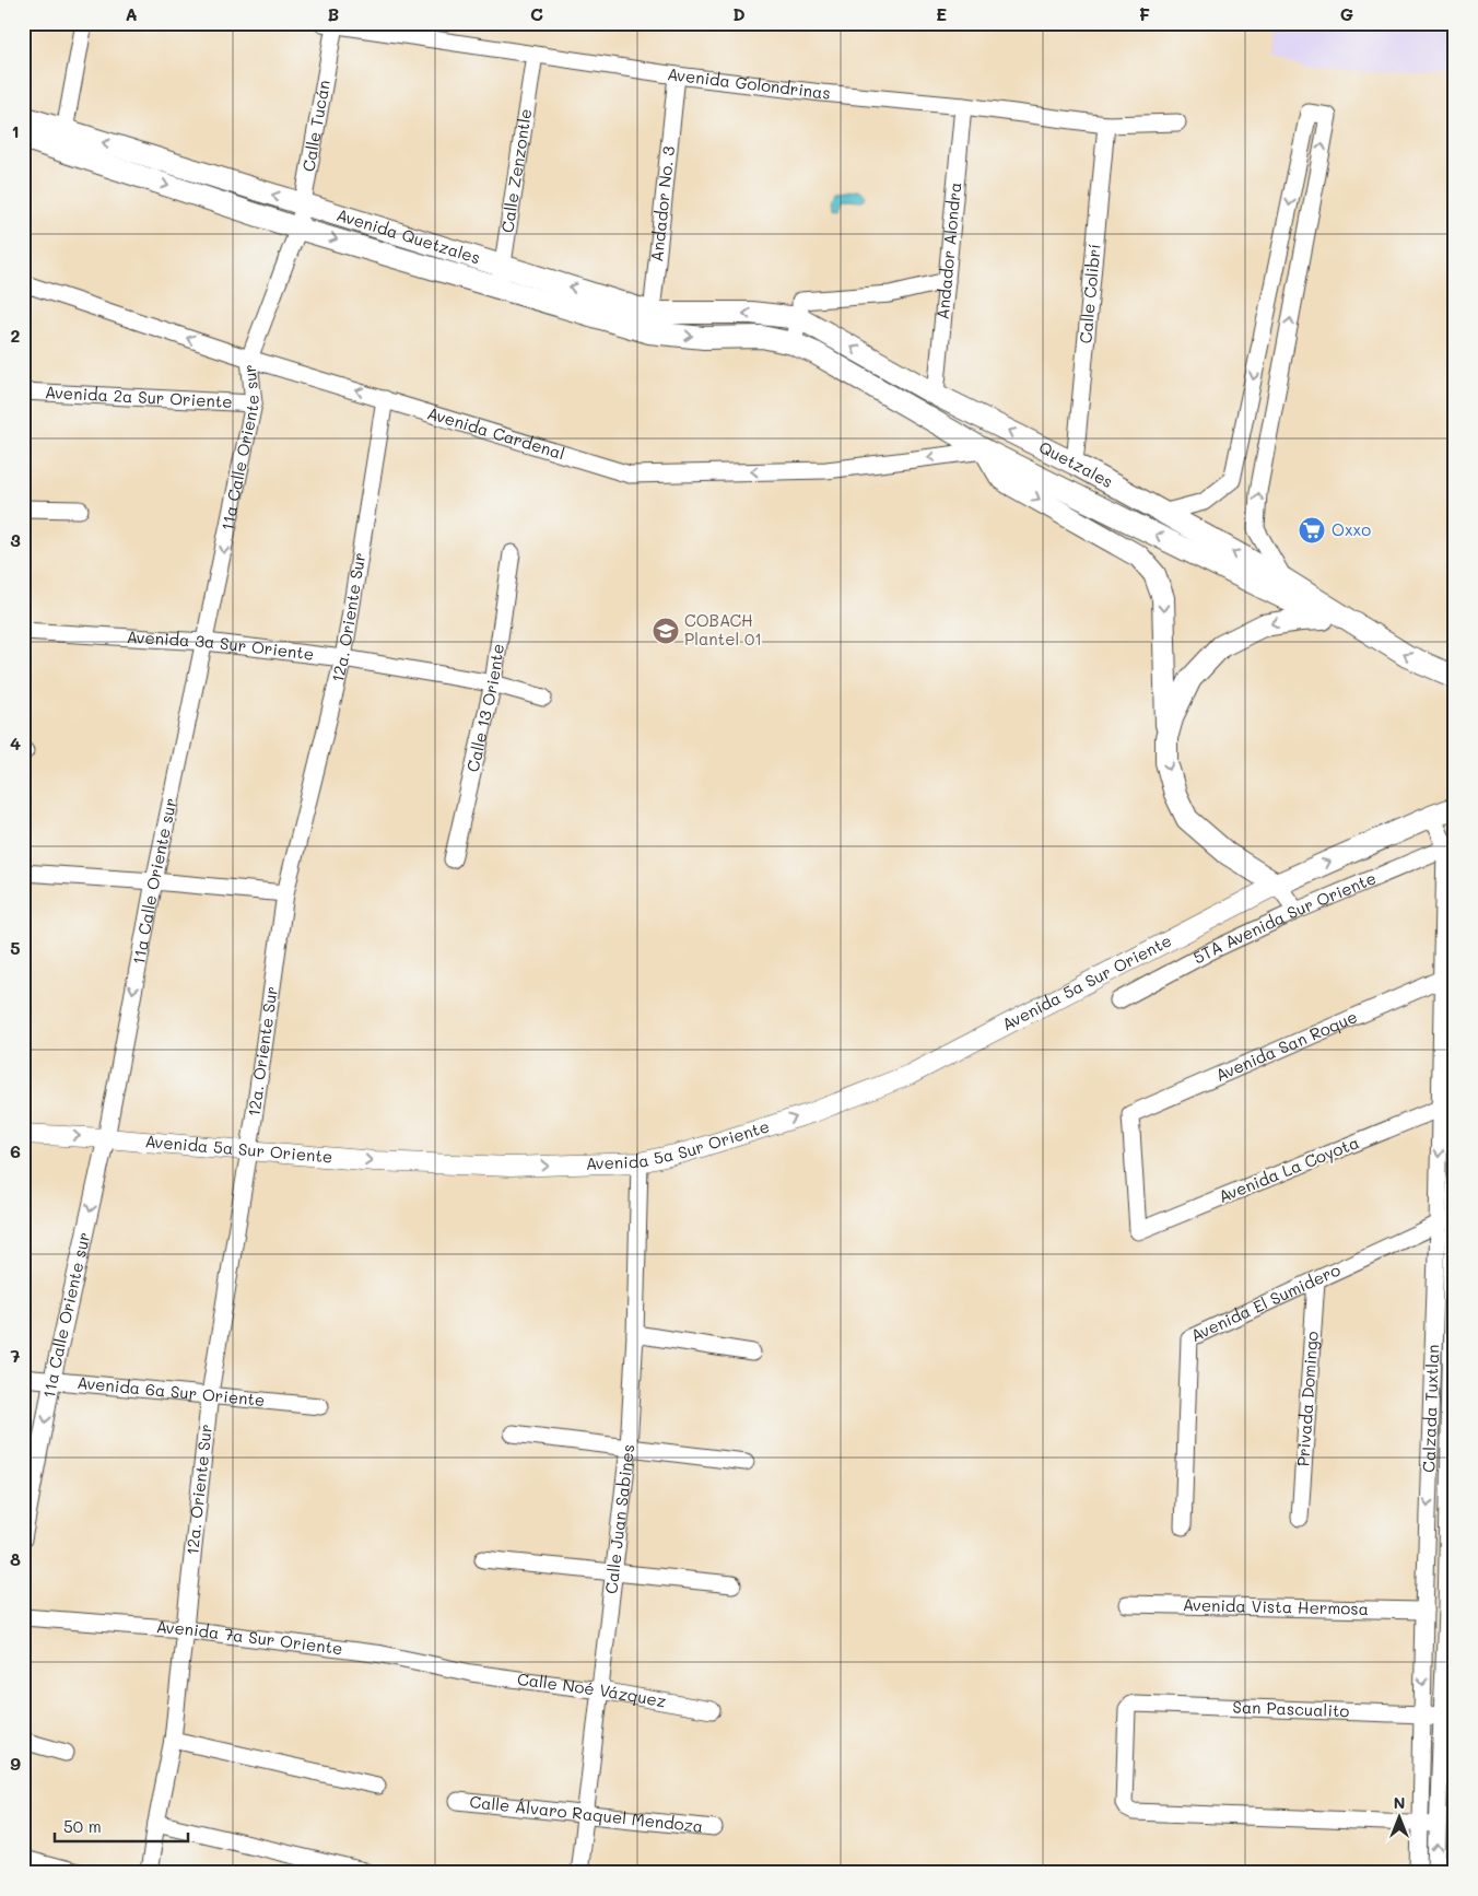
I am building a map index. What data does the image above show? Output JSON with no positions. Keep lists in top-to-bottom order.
{
  "streets": {
    "main road": ["Avenida Quetzales", "Quetzales"],
    "street": [
      "Avenida Golondrinas",
      "Calle Tucán",
      "Calle Zenzontle",
      "Andador No. 3",
      "Andador Alondra",
      "Calle Colibrí",
      "Avenida 2a Sur Oriente",
      "Avenida Cardenal",
      "11a Calle Oriente sur",
      "12a. Oriente Sur",
      "Avenida 3a Sur Oriente",
      "Calle 13 Oriente",
      "5TA Avenida Sur Oriente",
      "Avenida 5a Sur Oriente",
      "Avenida San Roque",
      "Avenida La Coyota",
      "Avenida El Sumidero",
      "Avenida 6a Sur Oriente",
      "Privada Domingo",
      "Calzada Tuxtlan",
      "Calle Juan Sabines",
      "Avenida Vista Hermosa",
      "Avenida 7a Sur Oriente",
      "Calle Noé Vázquez",
      "San Pascualito",
      "Calle Álvaro Raquel Mendoza"
    ]
  },
  "crossings": [
    ["Avenida Golondrinas", "Calle Tucán"],
    ["Avenida Golondrinas", "Calle Zenzontle"],
    ["Avenida Golondrinas", "Andador No. 3"],
    ["Avenida Golondrinas", "Andador Alondra"],
    ["Avenida Golondrinas", "Calle Colibrí"],
    ["Calle Tucán", "Avenida Quetzales"],
    ["Calle Tucán", "11a Calle Oriente sur"],
    ["Calle Zenzontle", "Avenida Quetzales"],
    ["Andador No. 3", "Avenida Quetzales"],
    ["Avenida Quetzales", "11a Calle Oriente sur"],
    ["Avenida Quetzales", "Quetzales"],
    ["Andador Alondra", "Quetzales"],
    ["Calle Colibrí", "Quetzales"],
    ["Avenida 2a Sur Oriente", "11a Calle Oriente sur"],
    ["Avenida Cardenal", "11a Calle Oriente sur"],
    ["Avenida Cardenal", "Quetzales"],
    ["Avenida Cardenal", "12a. Oriente Sur"],
    ["11a Calle Oriente sur", "Avenida 3a Sur Oriente"],
    ["11a Calle Oriente sur", "Avenida 5a Sur Oriente"],
    ["11a Calle Oriente sur", "Avenida 6a Sur Oriente"],
    ["12a. Oriente Sur", "Avenida 3a Sur Oriente"],
    ["12a. Oriente Sur", "Avenida 5a Sur Oriente"],
    ["12a. Oriente Sur", "Avenida 6a Sur Oriente"],
    ["12a. Oriente Sur", "Avenida 7a Sur Oriente"],
    ["Avenida 3a Sur Oriente", "Calle 13 Oriente"],
    ["5TA Avenida Sur Oriente", "Calzada Tuxtlan"],
    ["Avenida 5a Sur Oriente", "Calle Juan Sabines"],
    ["Avenida San Roque", "Avenida La Coyota"],
    ["Avenida San Roque", "Calzada Tuxtlan"],
    ["Avenida La Coyota", "Calzada Tuxtlan"],
    ["Avenida El Sumidero", "Privada Domingo"],
    ["Avenida El Sumidero", "Calzada Tuxtlan"],
    ["Calzada Tuxtlan", "Avenida Vista Hermosa"],
    ["Calzada Tuxtlan", "San Pascualito"],
    ["Calle Juan Sabines", "Calle Noé Vázquez"],
    ["Calle Juan Sabines", "Calle Álvaro Raquel Mendoza"],
    ["Avenida 7a Sur Oriente", "Calle Noé Vázquez"]
  ],
  "one_way": ["Avenida Cardenal", "11a Calle Oriente sur", "Avenida 5a Sur Oriente"],
  "places": {
    "supermarket": ["Oxxo"],
    "school or university": ["COBACH Plantel 01"]
  },
  "scale_bar": "50 m",
  "north": "top",
  "grid": {
    "columns": [
      "A",
      "B",
      "C",
      "D",
      "E",
      "F",
      "G"
    ],
    "rows": [
      "1",
      "2",
      "3",
      "4",
      "5",
      "6",
      "7",
      "8",
      "9"
    ]
  }
}
